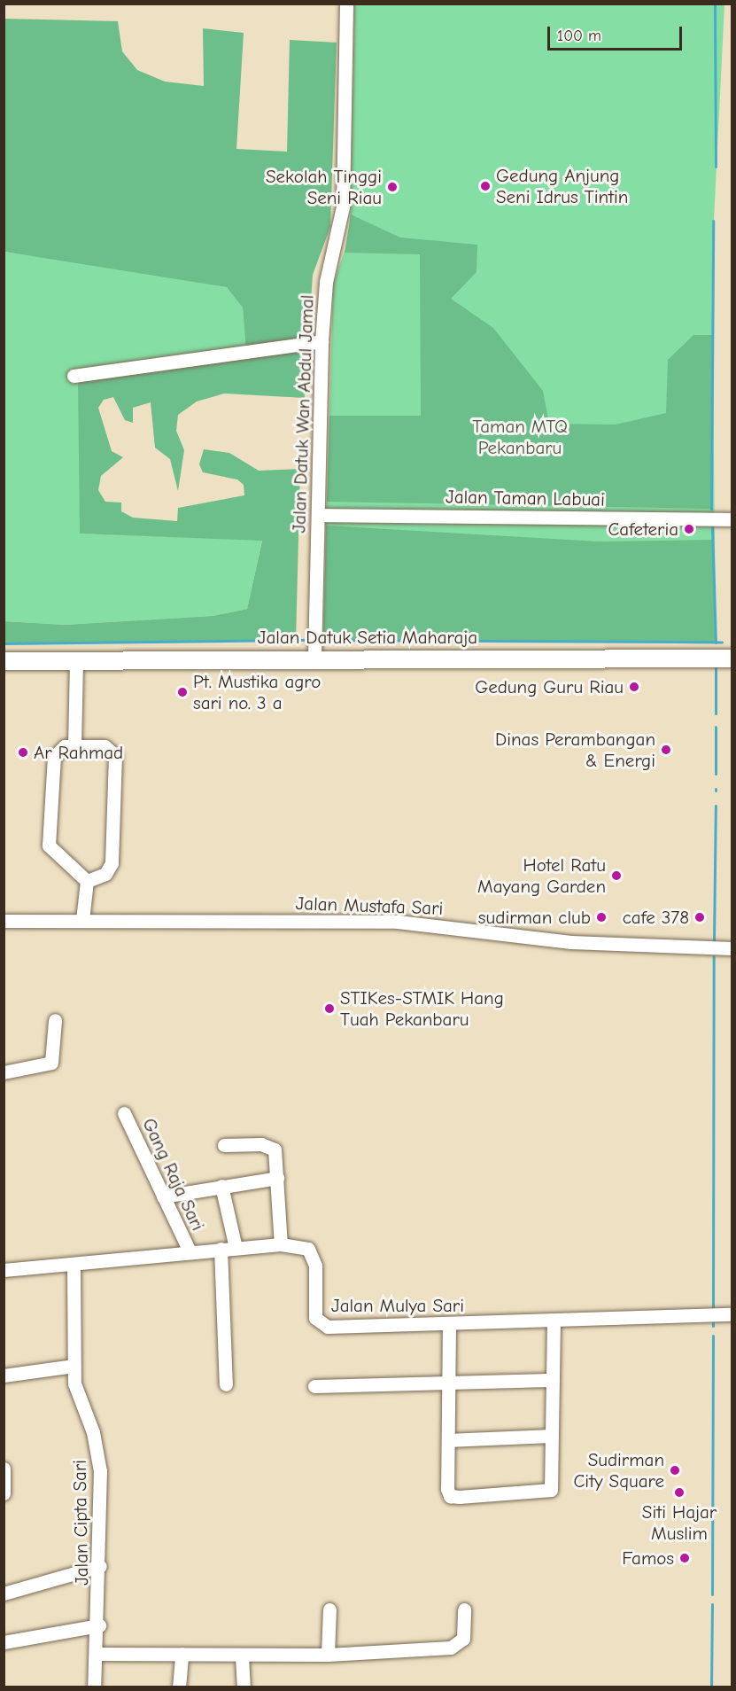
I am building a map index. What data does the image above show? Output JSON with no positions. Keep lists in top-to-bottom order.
{
  "streets": {
    "main road": ["Jalan Datuk Setia Maharaja"],
    "street": [
      "Jalan Datuk Wan Abdul Jamal",
      "Jalan Taman Labuai",
      "Jalan Mustafa Sari",
      "Gang Raja Sari",
      "Jalan Mulya Sari",
      "Jalan Cipta Sari"
    ]
  },
  "crossings": [
    ["Jalan Datuk Wan Abdul Jamal", "Jalan Taman Labuai"],
    ["Jalan Datuk Wan Abdul Jamal", "Jalan Datuk Setia Maharaja"],
    ["Gang Raja Sari", "Jalan Mulya Sari"],
    ["Jalan Mulya Sari", "Jalan Cipta Sari"]
  ],
  "parks": ["Taman MTQ Pekanbaru"],
  "places": [
    "Gedung Anjung Seni Idrus Tintin",
    "Sekolah Tinggi Seni Riau",
    "Cafeteria",
    "Gedung Guru Riau",
    "Pt. Mustika agro sari no. 3 a",
    "Dinas Perambangan & Energi",
    "Ar Rahmad",
    "Hotel Ratu Mayang Garden",
    "sudirman club",
    "cafe 378",
    "STIKes-STMIK Hang Tuah Pekanbaru",
    "Sudirman City Square",
    "Siti Hajar Muslim",
    "Famos"
  ],
  "scale_bar": "100 m"
}
